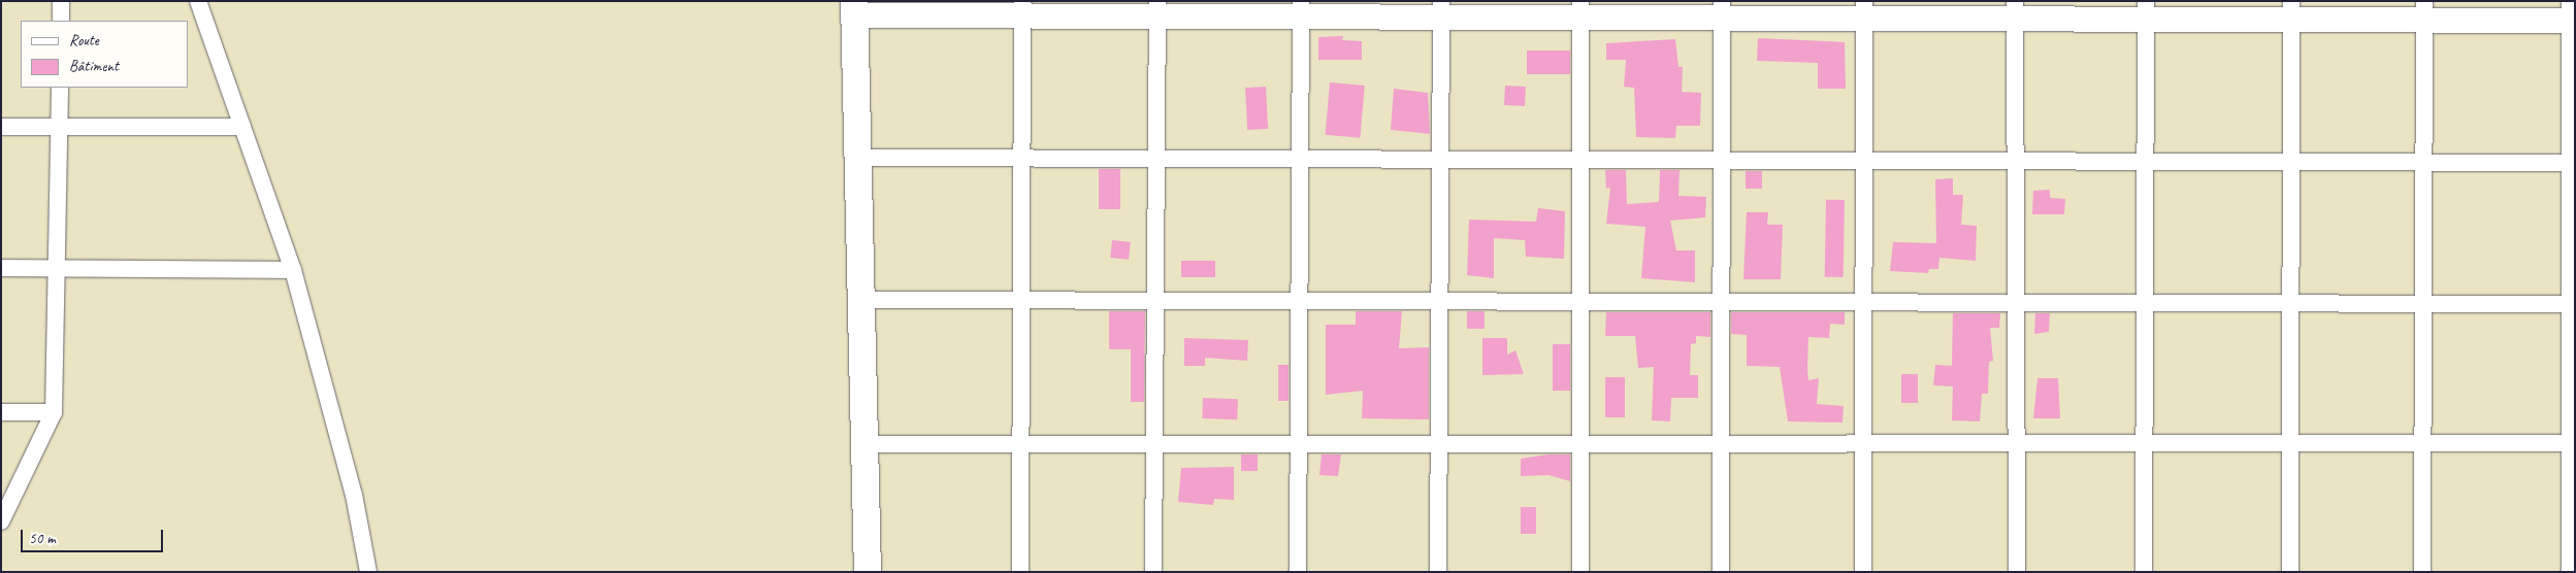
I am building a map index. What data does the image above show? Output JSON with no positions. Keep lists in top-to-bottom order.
{
  "legend": ["Route", "Bâtiment"],
  "scale_bar": "50 m"
}
